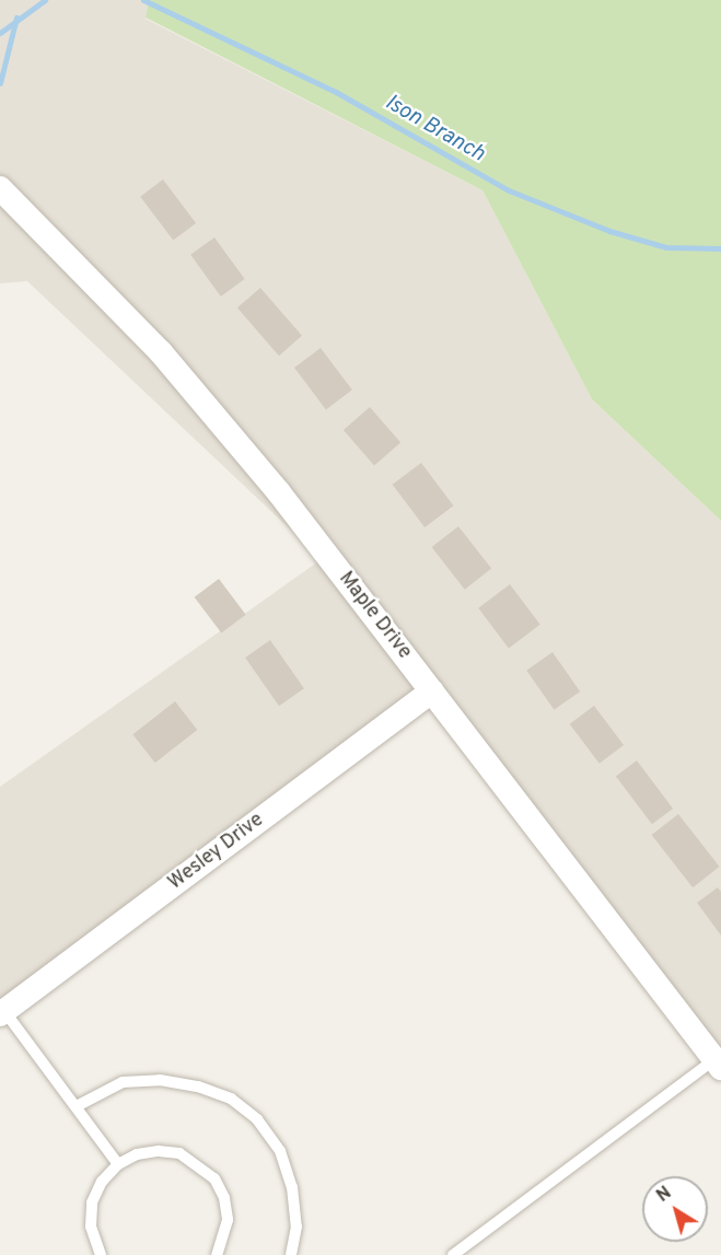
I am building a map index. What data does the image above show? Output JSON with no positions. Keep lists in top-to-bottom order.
{
  "streets": {
    "street": ["Maple Drive", "Wesley Drive"]
  },
  "crossings": [
    ["Maple Drive", "Wesley Drive"]
  ],
  "water": ["Ison Branch"],
  "north": "top left"
}
